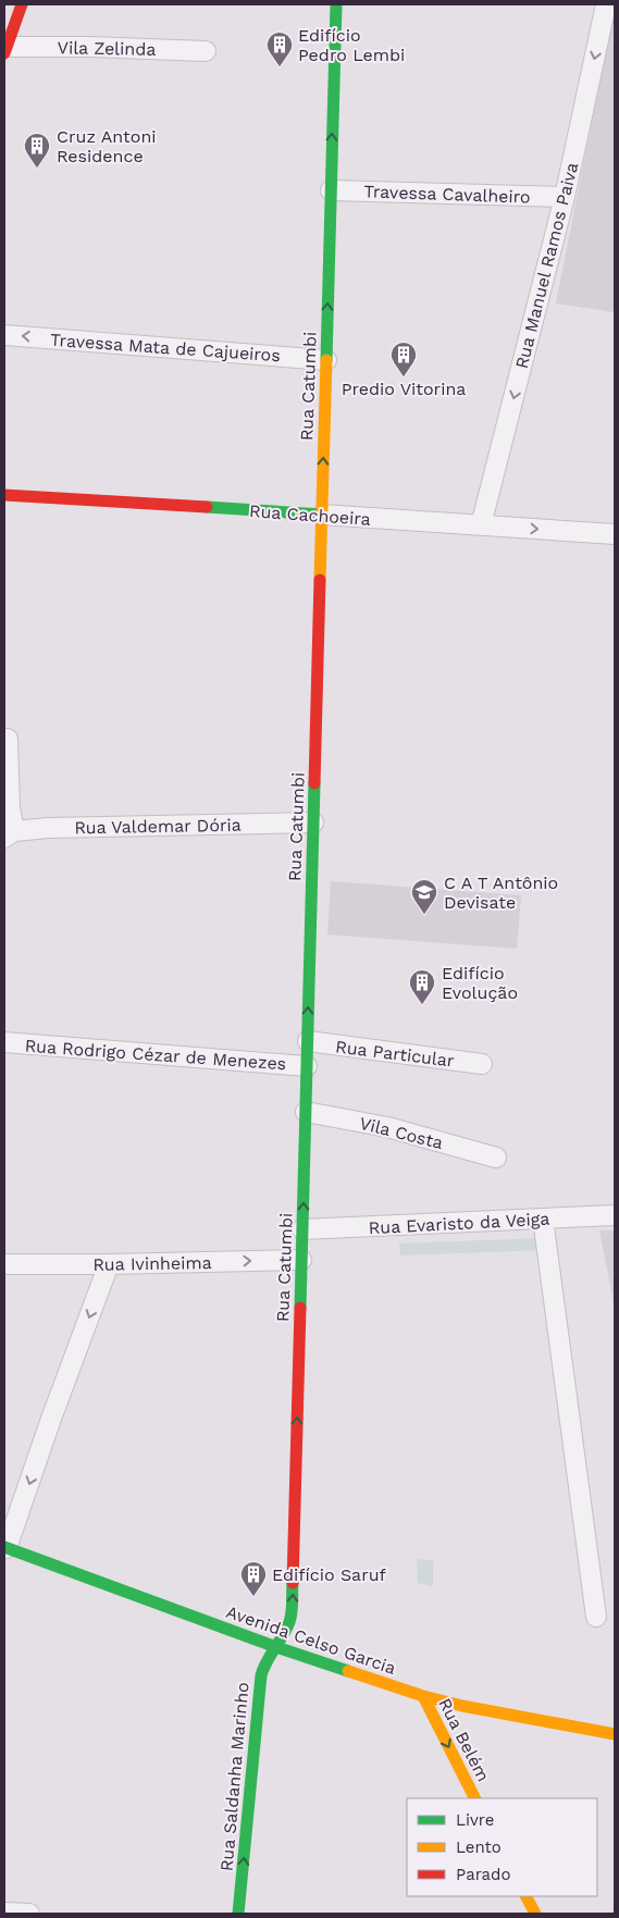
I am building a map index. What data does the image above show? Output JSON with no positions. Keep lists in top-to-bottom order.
{
  "streets": {
    "main road": [
      "Rua Catumbi",
      "Rua Cachoeira",
      "Avenida Celso Garcia",
      "Rua Belém",
      "Rua Saldanha Marinho"
    ],
    "street": [
      "Vila Zelinda",
      "Travessa Cavalheiro",
      "Rua Manuel Ramos Paiva",
      "Travessa Mata de Cajueiros",
      "Rua Valdemar Dória",
      "Rua Particular",
      "Rua Rodrigo Cézar de Menezes",
      "Vila Costa",
      "Rua Evaristo da Veiga",
      "Rua Ivinheima"
    ]
  },
  "crossings": [
    ["Travessa Cavalheiro", "Rua Manuel Ramos Paiva"],
    ["Travessa Cavalheiro", "Rua Catumbi"],
    ["Rua Manuel Ramos Paiva", "Rua Cachoeira"],
    ["Travessa Mata de Cajueiros", "Rua Catumbi"],
    ["Rua Catumbi", "Rua Cachoeira"],
    ["Rua Catumbi", "Rua Valdemar Dória"],
    ["Rua Catumbi", "Rua Particular"],
    ["Rua Catumbi", "Rua Rodrigo Cézar de Menezes"],
    ["Rua Catumbi", "Vila Costa"],
    ["Rua Catumbi", "Rua Evaristo da Veiga"],
    ["Rua Catumbi", "Rua Ivinheima"],
    ["Rua Catumbi", "Avenida Celso Garcia"],
    ["Rua Catumbi", "Rua Saldanha Marinho"],
    ["Avenida Celso Garcia", "Rua Belém"],
    ["Avenida Celso Garcia", "Rua Saldanha Marinho"]
  ],
  "one_way": [
    "Rua Manuel Ramos Paiva",
    "Travessa Mata de Cajueiros",
    "Rua Catumbi",
    "Rua Ivinheima",
    "Rua Belém",
    "Rua Saldanha Marinho"
  ],
  "places": {
    "building": [
      "Edifício Pedro Lembi",
      "Cruz Antoni Residence",
      "Predio Vitorina",
      "Edifício Evolução",
      "Edifício Saruf"
    ],
    "school or university": ["C A T Antônio Devisate"]
  },
  "legend": ["Livre", "Lento", "Parado"]
}
